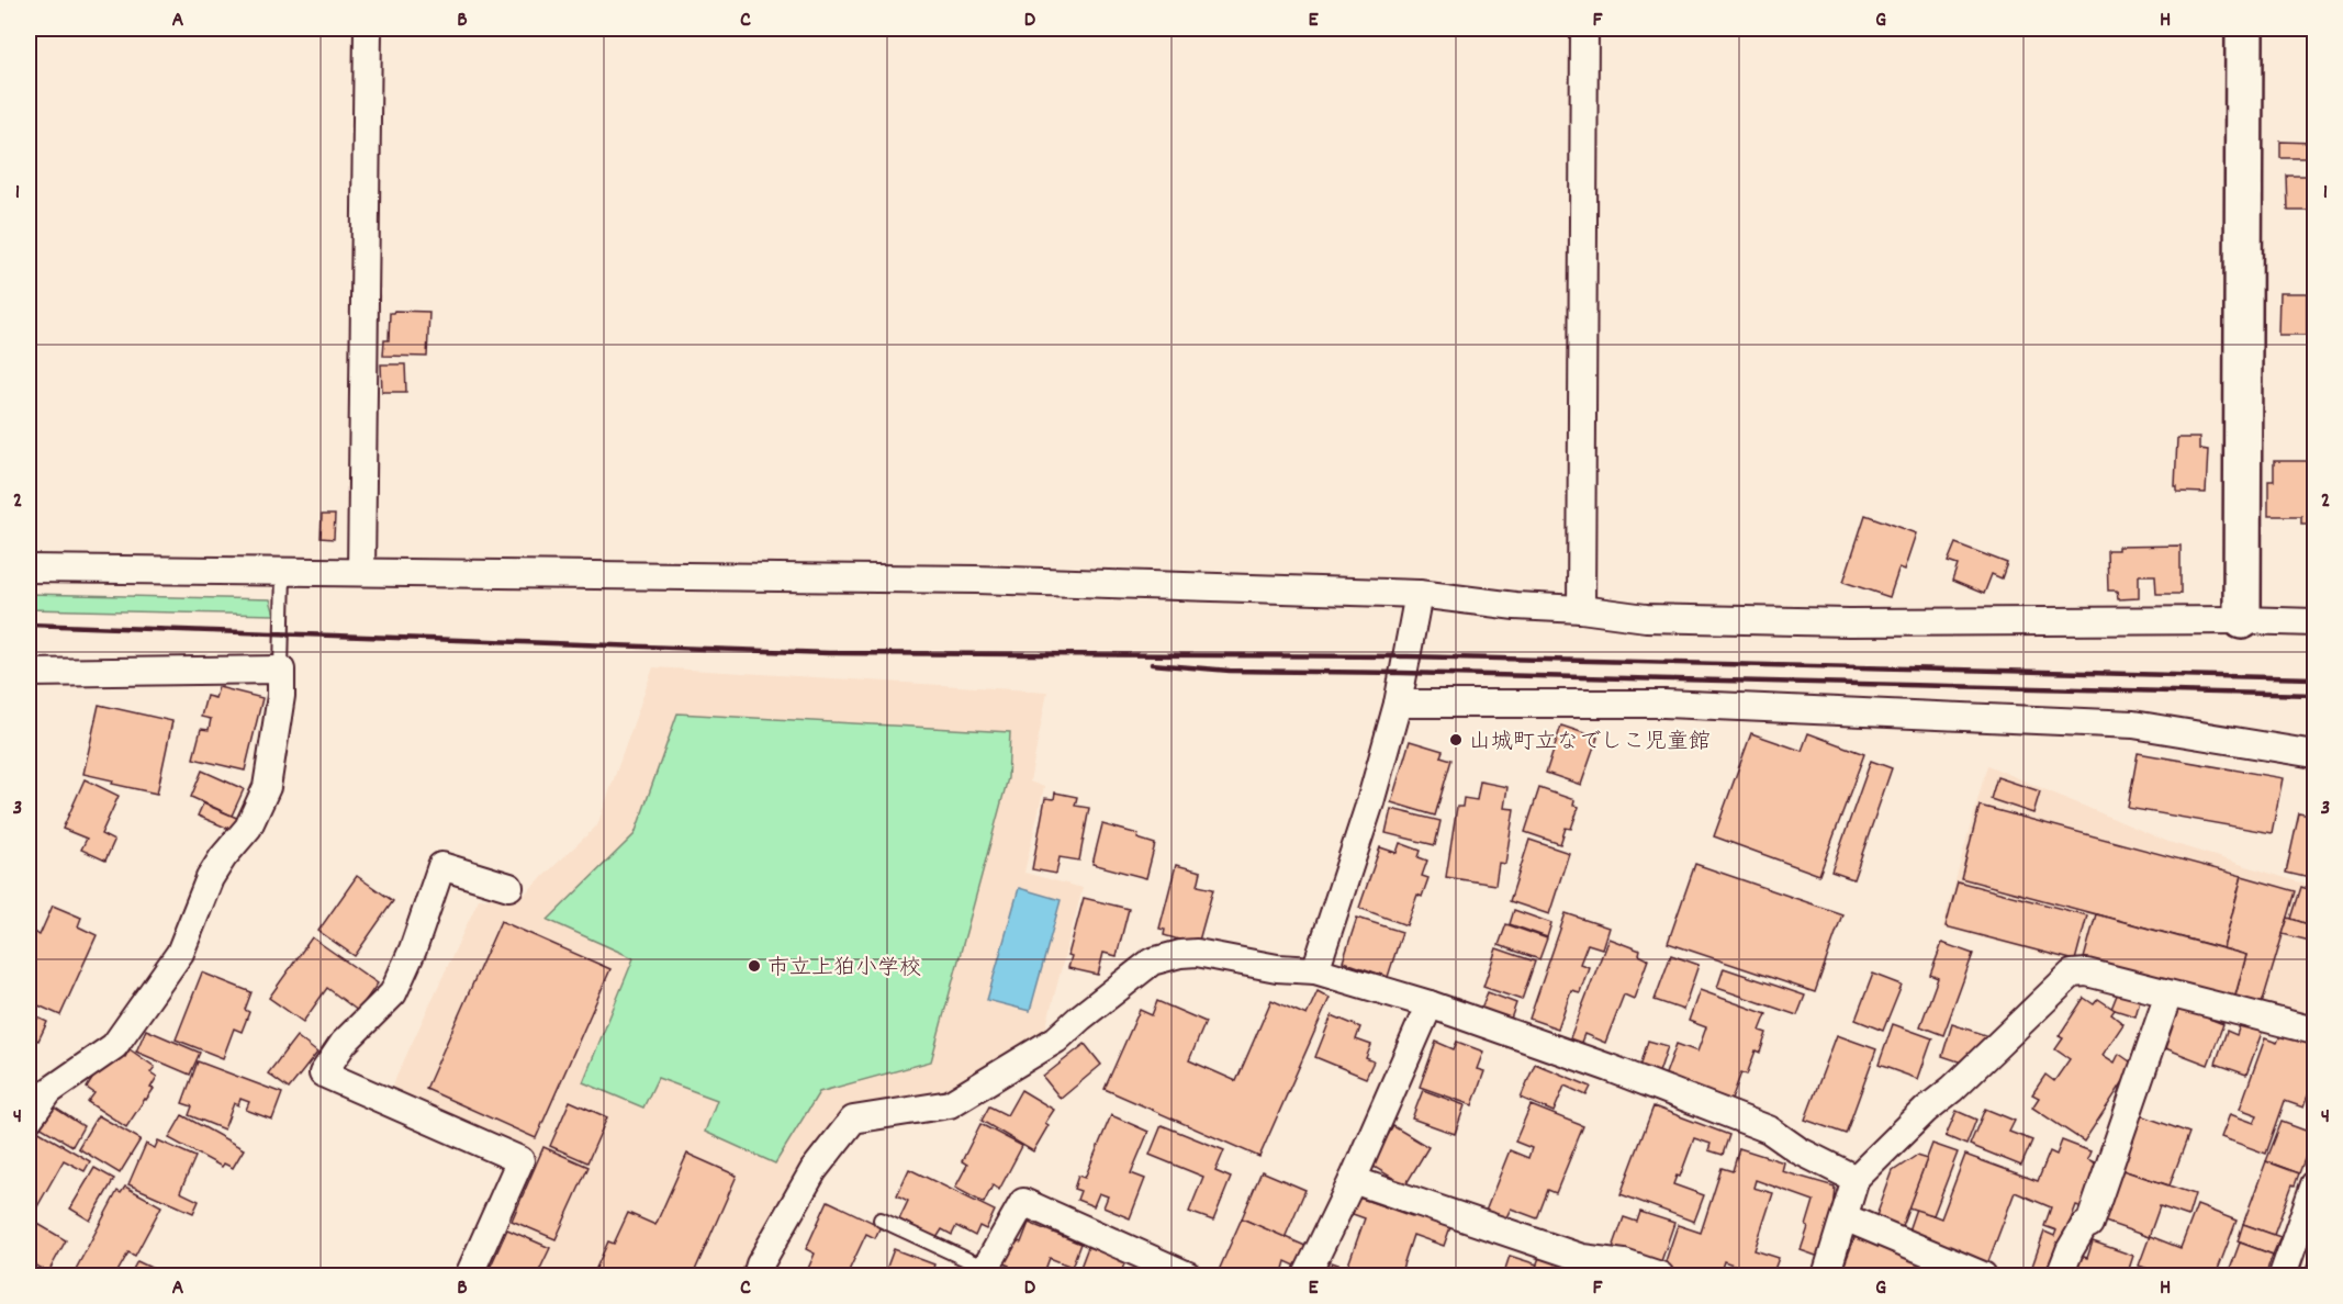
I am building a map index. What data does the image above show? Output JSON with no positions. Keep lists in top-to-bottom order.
{
  "places": ["山城町立なでしこ児童館", "市立上狛小学校"],
  "grid": {
    "columns": [
      "A",
      "B",
      "C",
      "D",
      "E",
      "F",
      "G",
      "H"
    ],
    "rows": [
      "1",
      "2",
      "3",
      "4"
    ]
  }
}
